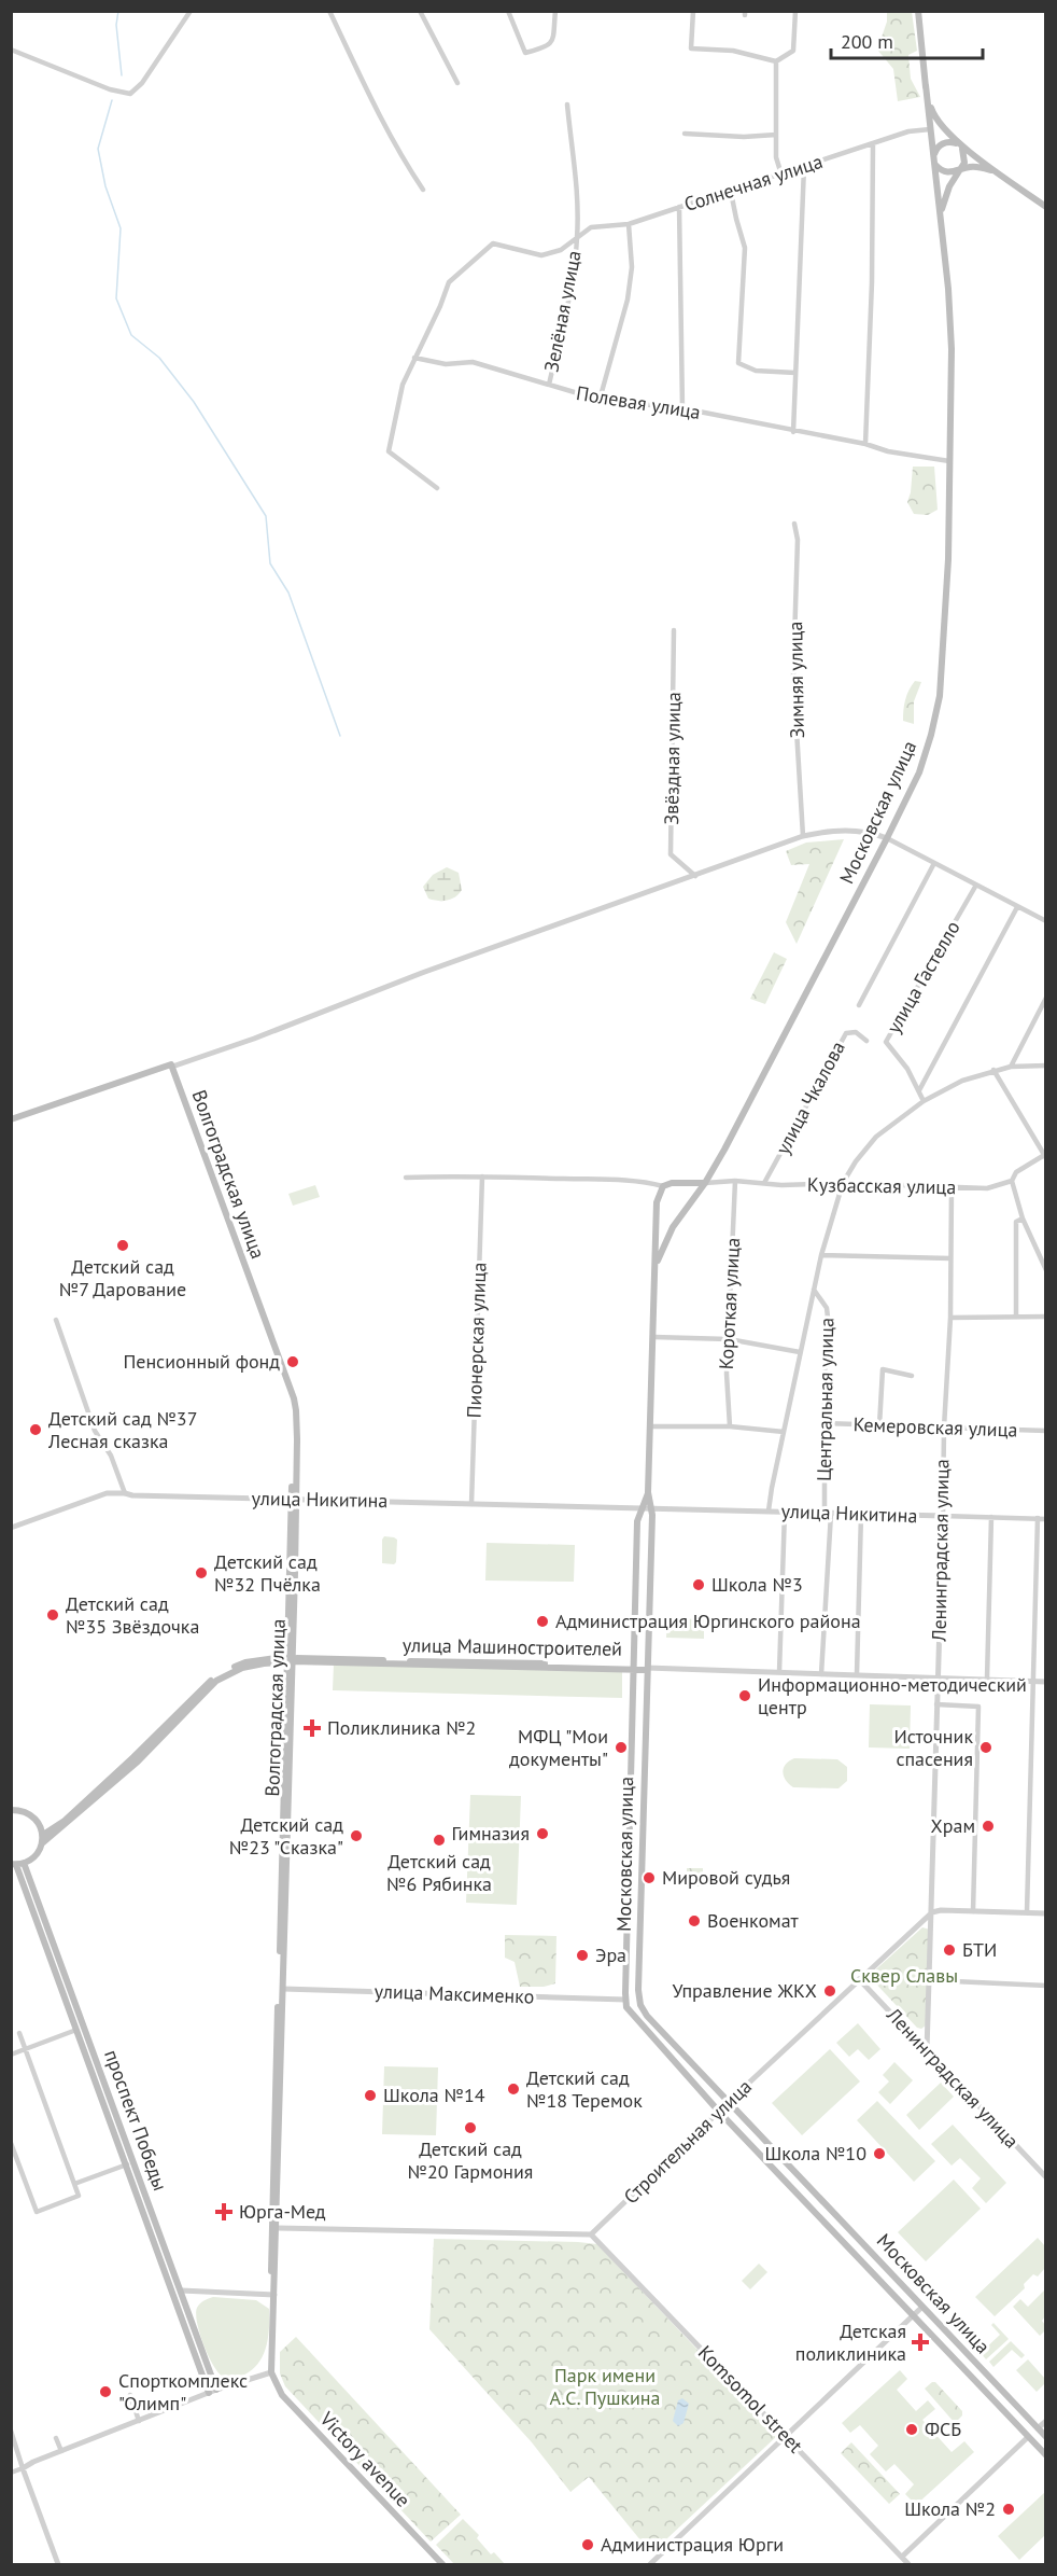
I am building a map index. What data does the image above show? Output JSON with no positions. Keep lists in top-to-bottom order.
{
  "streets": {
    "main road": [
      "Московская улица",
      "Волгоградская улица",
      "улица Машиностроителей",
      "проспект Победы",
      "Victory avenue"
    ],
    "street": [
      "Солнечная улица",
      "Зелёная улица",
      "Полевая улица",
      "Зимняя улица",
      "Звёздная улица",
      "улица Гастелло",
      "улица Чкалова",
      "Кузбасская улица",
      "Короткая улица",
      "Пионерская улица",
      "Центральная улица",
      "Кемеровская улица",
      "улица Никитина",
      "Ленинградская улица",
      "улица Максименко",
      "Строительная улица",
      "Komsomol street"
    ]
  },
  "crossings": [
    ["Солнечная улица", "Зелёная улица"],
    ["Солнечная улица", "Полевая улица"],
    ["Солнечная улица", "Московская улица"],
    ["Зелёная улица", "Полевая улица"],
    ["Полевая улица", "Московская улица"],
    ["Московская улица", "Кузбасская улица"],
    ["Московская улица", "улица Никитина"],
    ["Московская улица", "улица Машиностроителей"],
    ["Московская улица", "улица Максименко"],
    ["Московская улица", "Строительная улица"],
    ["улица Гастелло", "Центральная улица"],
    ["улица Чкалова", "Кузбасская улица"],
    ["Волгоградская улица", "улица Никитина"],
    ["Волгоградская улица", "улица Машиностроителей"],
    ["Волгоградская улица", "улица Максименко"],
    ["Волгоградская улица", "Victory avenue"],
    ["Кузбасская улица", "Короткая улица"],
    ["Кузбасская улица", "Центральная улица"],
    ["Кузбасская улица", "Ленинградская улица"],
    ["Пионерская улица", "улица Никитина"],
    ["Центральная улица", "Кемеровская улица"],
    ["Центральная улица", "улица Никитина"],
    ["Центральная улица", "улица Машиностроителей"],
    ["Кемеровская улица", "Ленинградская улица"],
    ["улица Никитина", "Ленинградская улица"],
    ["Ленинградская улица", "улица Машиностроителей"],
    ["Ленинградская улица", "Строительная улица"],
    ["Строительная улица", "Komsomol street"]
  ],
  "parks": ["Сквер Славы", "Парк имени А.С. Пушкина"],
  "places": {
    "other": [
      "Детский сад №7 Дарование",
      "Пенсионный фонд",
      "Детский сад №37 Лесная сказка",
      "Детский сад №32 Пчёлка",
      "Школа №3",
      "Детский сад №35 Звёздочка",
      "Администрация Юргинского района",
      "Информационно-методический центр",
      "МФЦ \"Мои документы\"",
      "Источник спасения",
      "Храм",
      "Гимназия",
      "Детский сад №23 \"Сказка\"",
      "Детский сад №6 Рябинка",
      "Мировой судья",
      "Военкомат",
      "БТИ",
      "Эра",
      "Управление ЖКХ",
      "Детский сад №18 Теремок",
      "Школа №14",
      "Детский сад №20 Гармония",
      "Школа №10",
      "Спорткомплекс \"Олимп\"",
      "ФСБ",
      "Школа №2",
      "Администрация Юрги"
    ],
    "health": ["Поликлиника №2", "Юрга-Мед", "Детская поликлиника"]
  },
  "scale_bar": "200 m"
}
